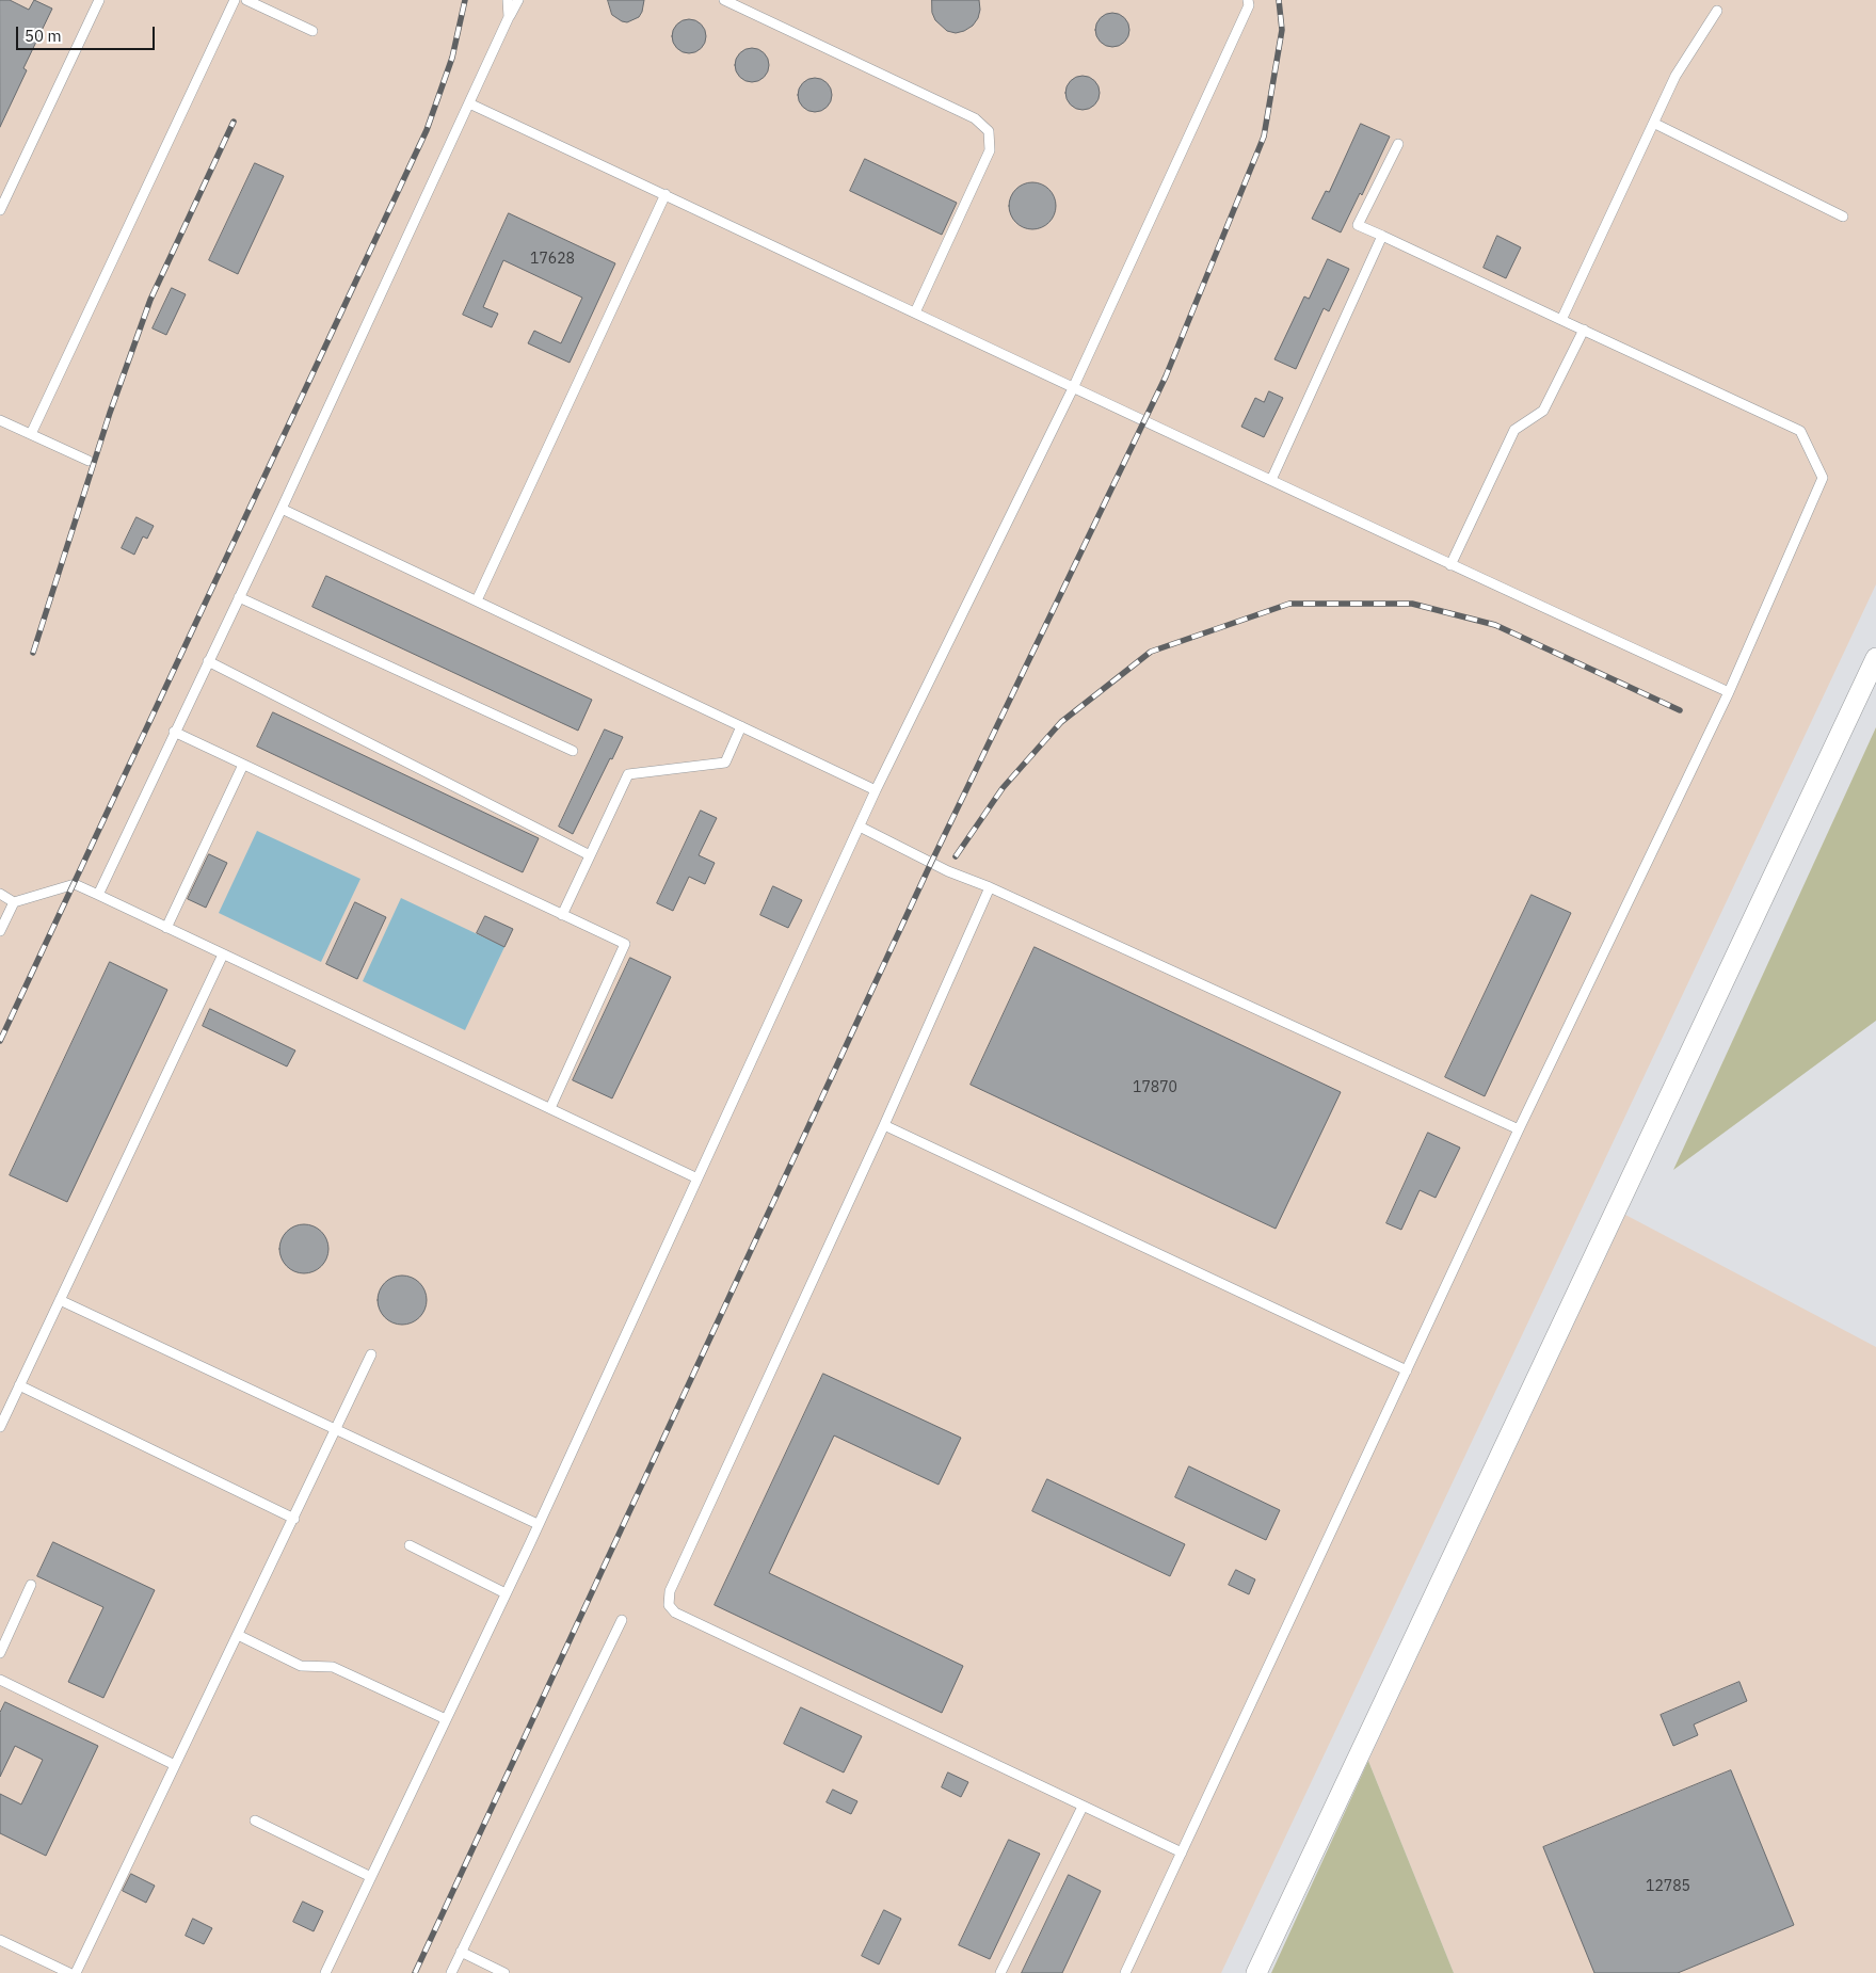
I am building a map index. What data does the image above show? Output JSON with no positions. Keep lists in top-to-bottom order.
{
  "house_numbers": ["17628", "17870", "12785"],
  "scale_bar": "50 m"
}
